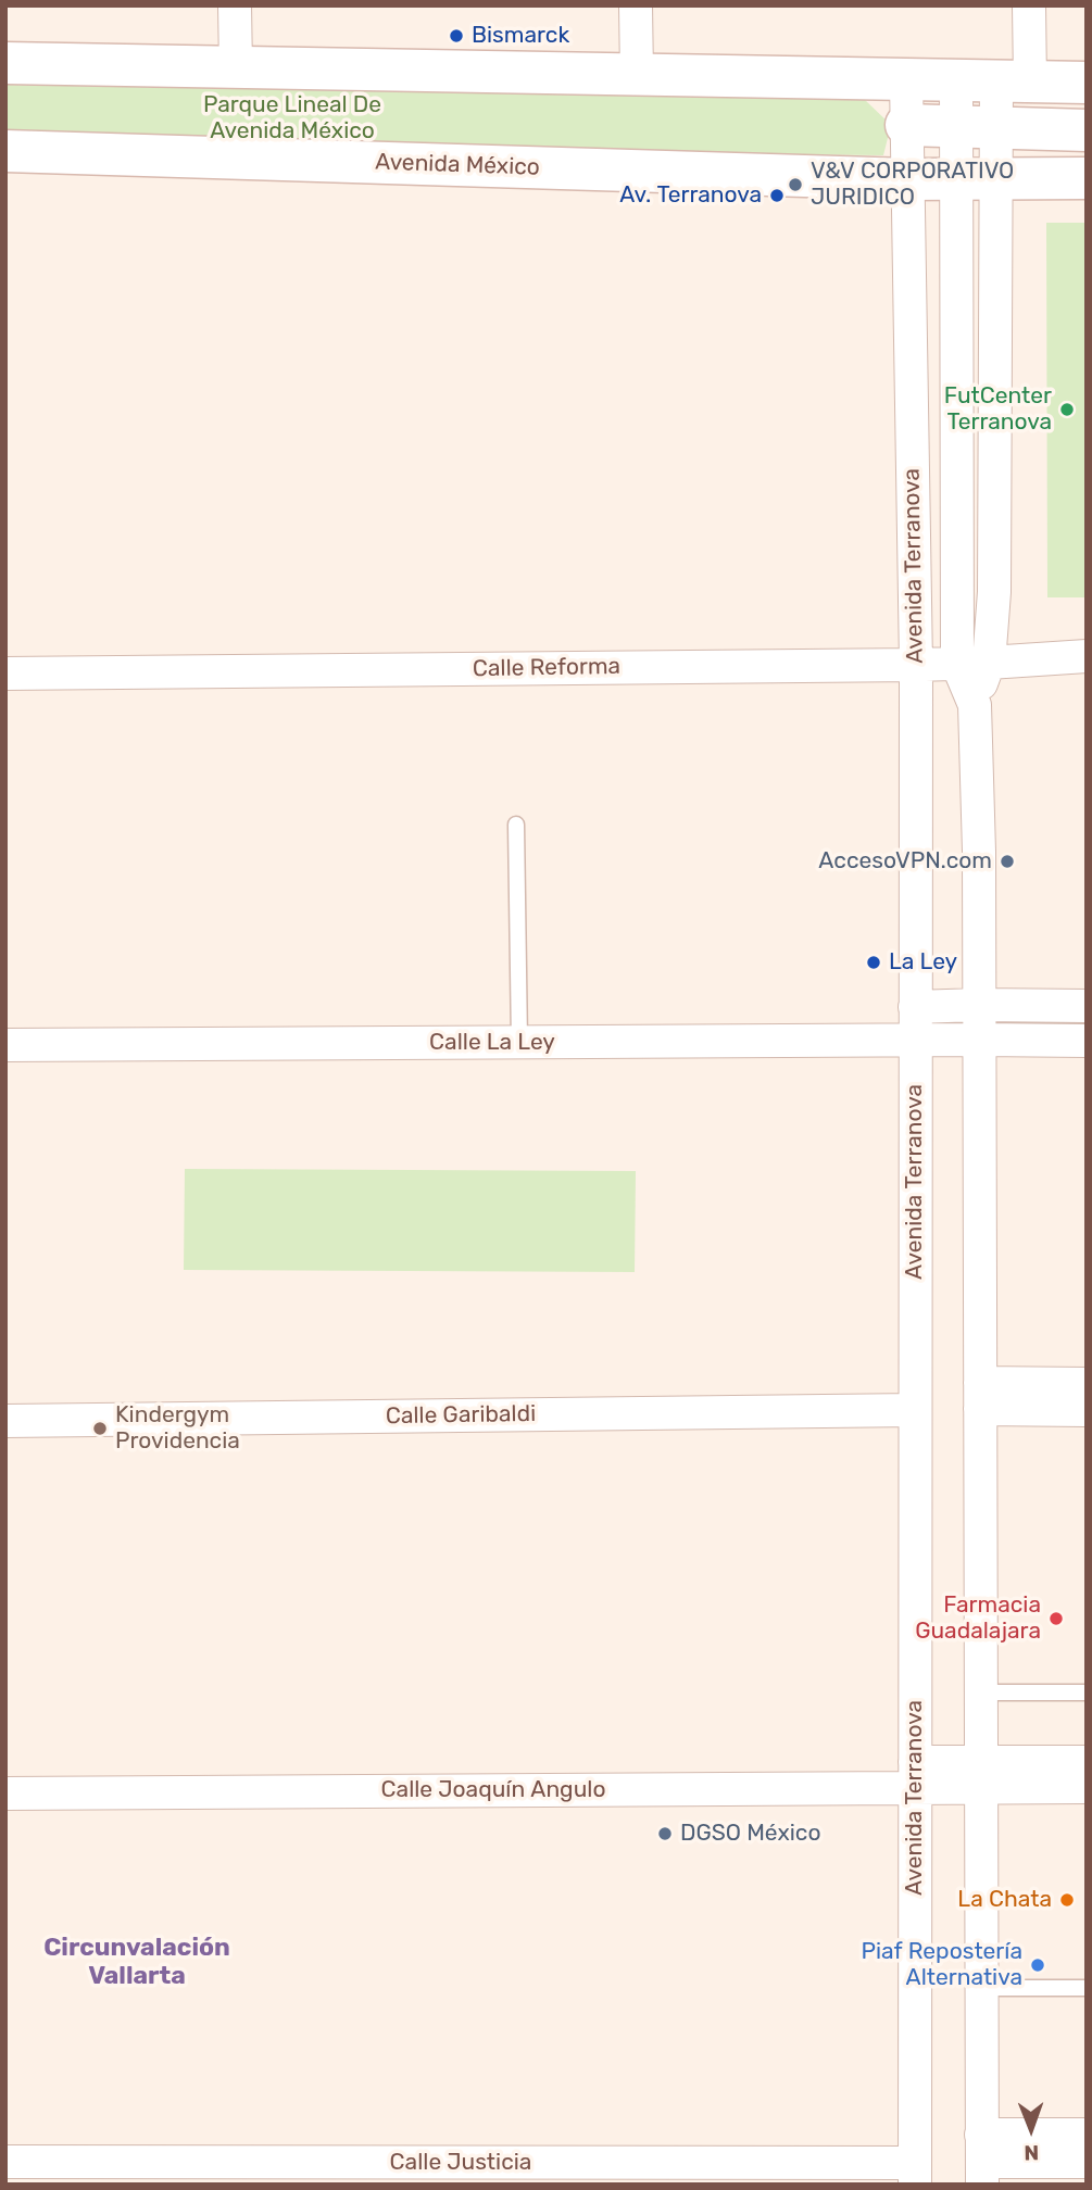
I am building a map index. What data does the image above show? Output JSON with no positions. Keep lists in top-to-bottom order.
{
  "streets": {
    "main road": ["Avenida México"],
    "street": [
      "Avenida Terranova",
      "Calle Reforma",
      "Calle La Ley",
      "Calle Garibaldi",
      "Calle Joaquín Angulo",
      "Calle Justicia"
    ]
  },
  "crossings": [
    ["Avenida México", "Avenida Terranova"],
    ["Avenida Terranova", "Calle Reforma"],
    ["Avenida Terranova", "Calle La Ley"],
    ["Avenida Terranova", "Calle Garibaldi"],
    ["Avenida Terranova", "Calle Joaquín Angulo"],
    ["Avenida Terranova", "Calle Justicia"]
  ],
  "districts": ["Circunvalación Vallarta"],
  "parks": ["Parque Lineal De Avenida México"],
  "places": [
    "Bismarck",
    "V&V CORPORATIVO JURIDICO",
    "Av. Terranova",
    "FutCenter Terranova",
    "AccesoVPN.com",
    "La Ley",
    "Kindergym Providencia",
    "Farmacia Guadalajara",
    "DGSO México",
    "La Chata",
    "Piaf Repostería Alternativa"
  ],
  "north": "bottom"
}
